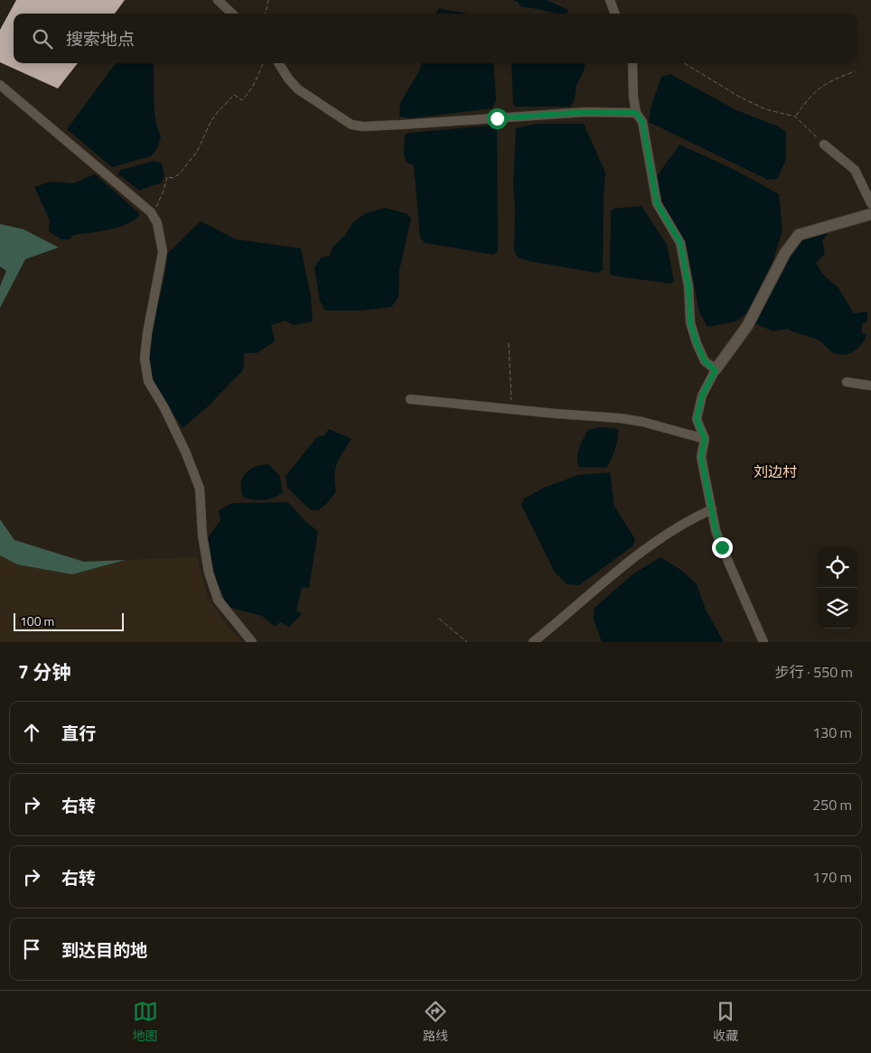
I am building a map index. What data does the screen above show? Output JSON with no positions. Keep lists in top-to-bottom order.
{
  "districts": ["刘边村"],
  "scale_bar": "100 m",
  "page": {
    "search": "搜索地点",
    "scale": "100 m",
    "heading": ["7 分钟", "步行 · 550 m"],
    "list": [
      ["直行", "130 m"],
      ["右转", "250 m"],
      ["右转", "170 m"],
      "到达目的地"
    ],
    "nav": ["地图", "路线", "收藏"]
  }
}
